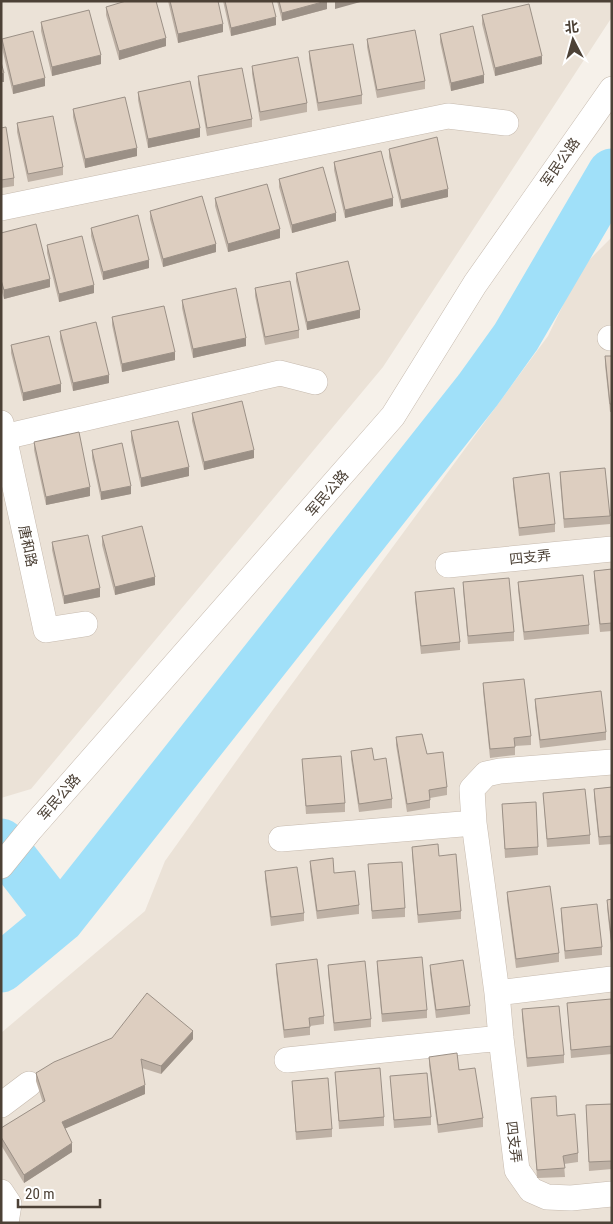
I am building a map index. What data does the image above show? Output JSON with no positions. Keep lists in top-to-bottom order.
{
  "streets": {
    "street": ["军民公路", "唐和路", "四支弄"]
  },
  "scale_bar": "20 m",
  "north": "top"
}
